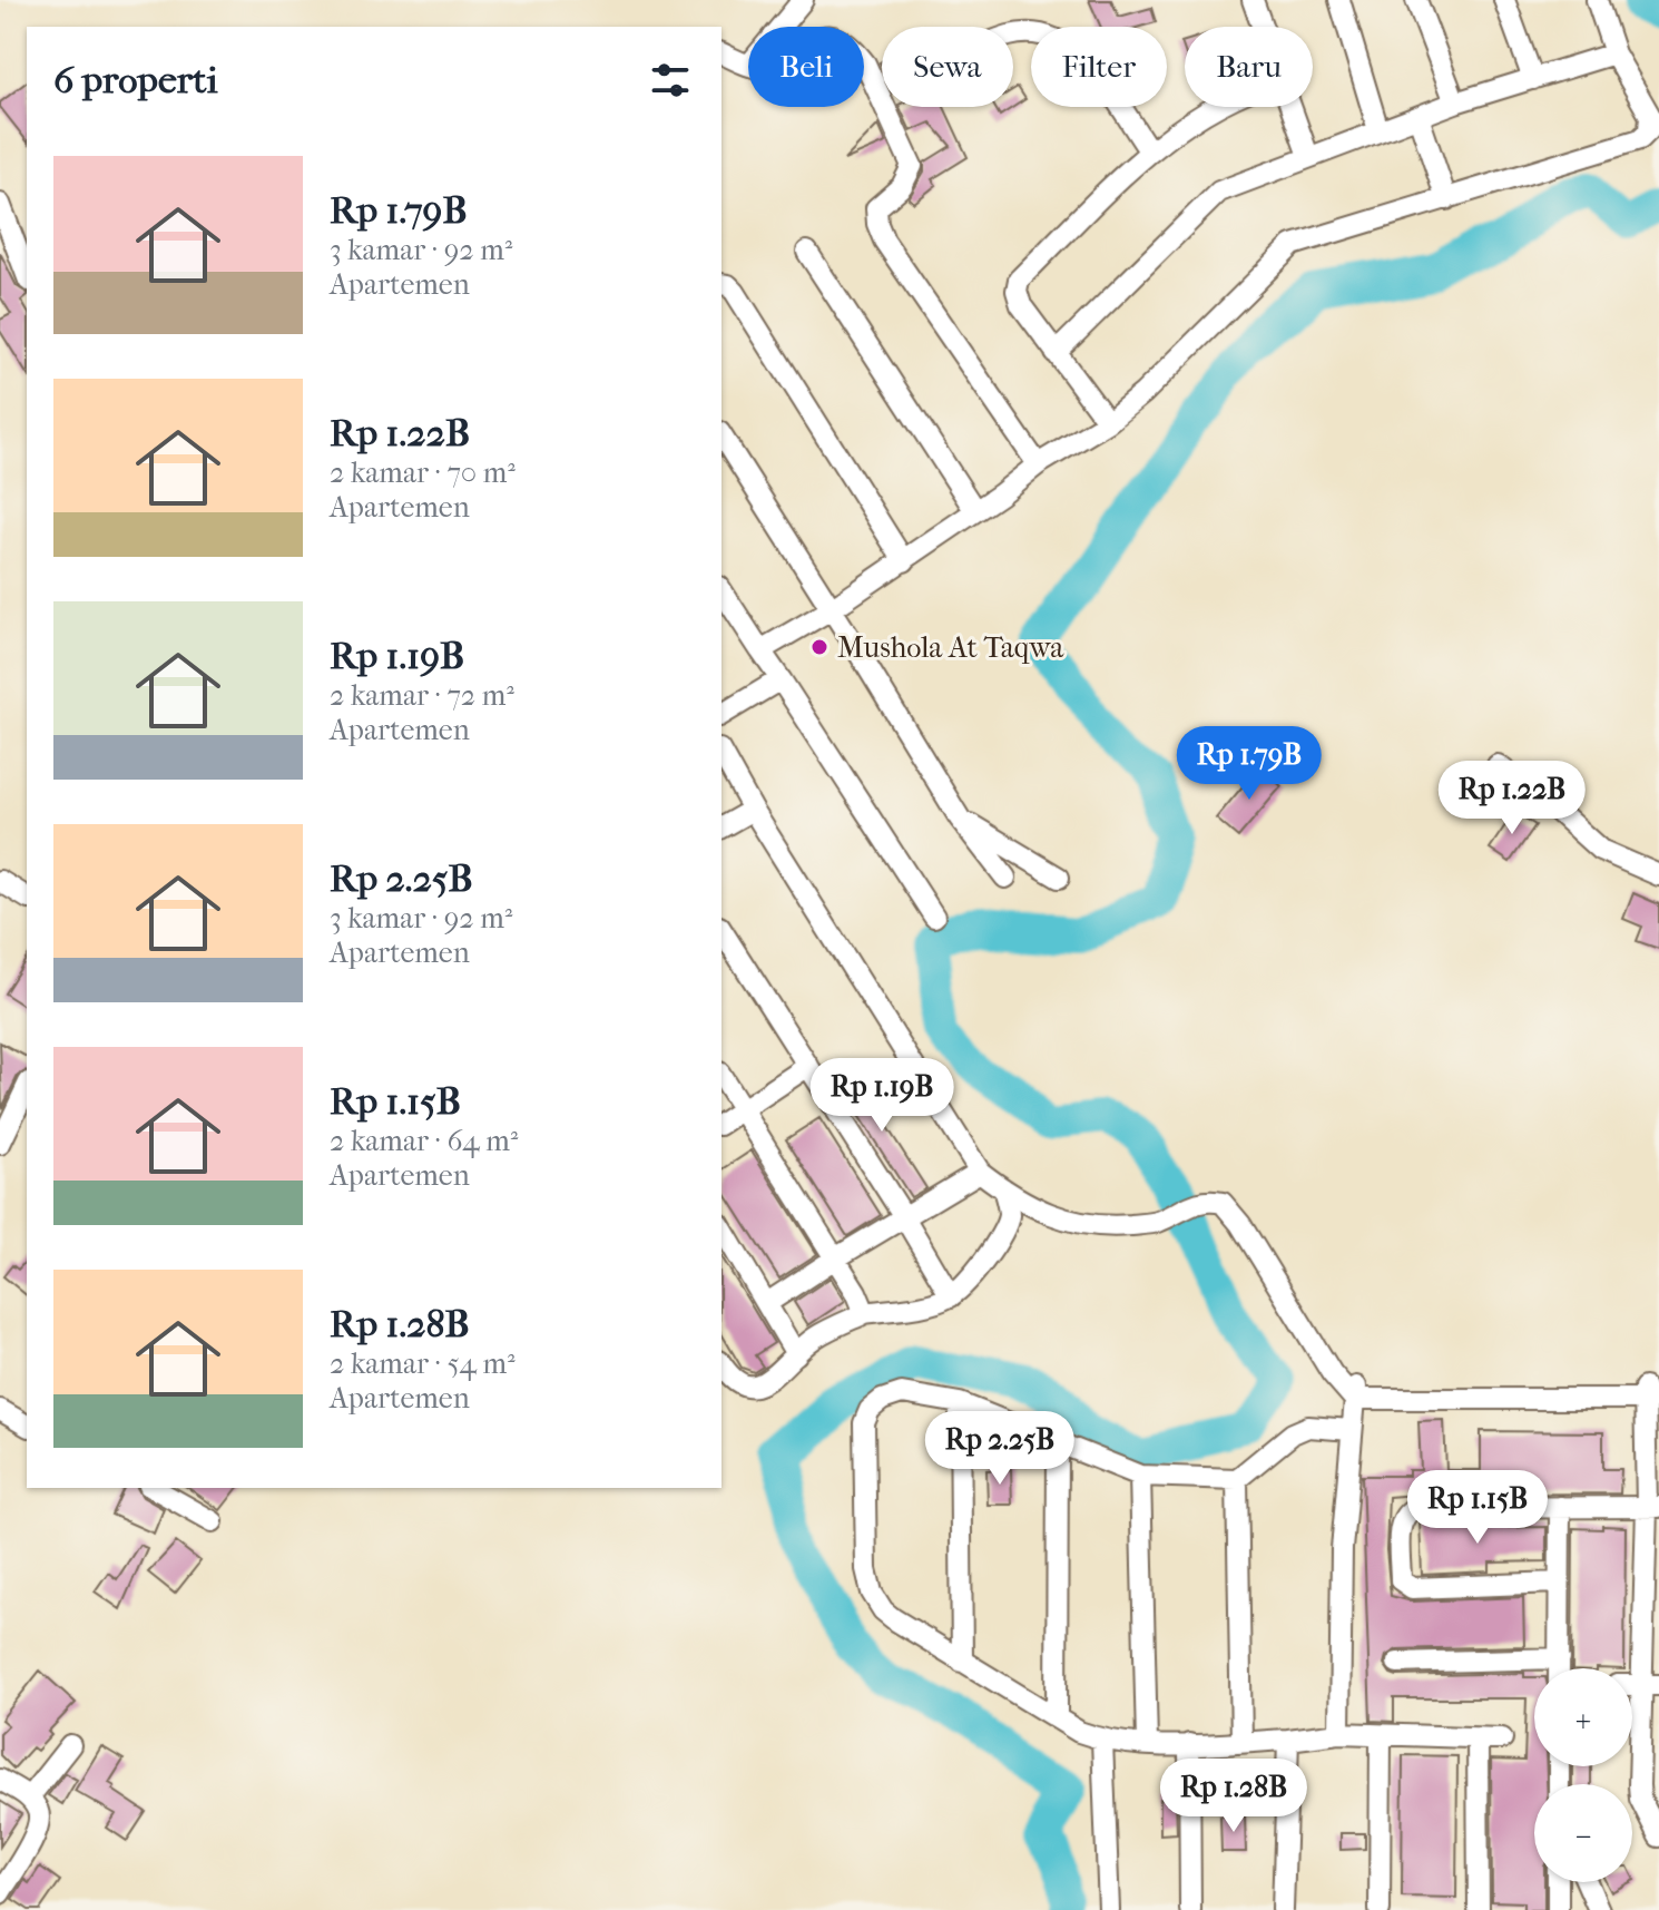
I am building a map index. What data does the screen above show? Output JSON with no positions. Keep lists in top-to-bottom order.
{
  "places": ["Mushola At Taqwa"],
  "page": {
    "chip": [
      "Beli",
      "Sewa",
      "Filter",
      "Baru"
    ],
    "heading": "6 properti",
    "list": [
      {
        "name": "Rp 1.79B",
        "note": "3 kamar · 92 m² · Apartemen"
      },
      {
        "name": "Rp 1.22B",
        "note": "2 kamar · 70 m² · Apartemen"
      },
      {
        "name": "Rp 1.19B",
        "note": "2 kamar · 72 m² · Apartemen"
      },
      {
        "name": "Rp 2.25B",
        "note": "3 kamar · 92 m² · Apartemen"
      },
      {
        "name": "Rp 1.15B",
        "note": "2 kamar · 64 m² · Apartemen"
      },
      {
        "name": "Rp 1.28B",
        "note": "2 kamar · 54 m² · Apartemen"
      }
    ],
    "price": [
      "Rp 1.79B",
      "Rp 1.22B",
      "Rp 1.19B",
      "Rp 2.25B",
      "Rp 1.15B",
      "Rp 1.28B"
    ],
    "map_buttons": ["+", "−"]
  }
}
